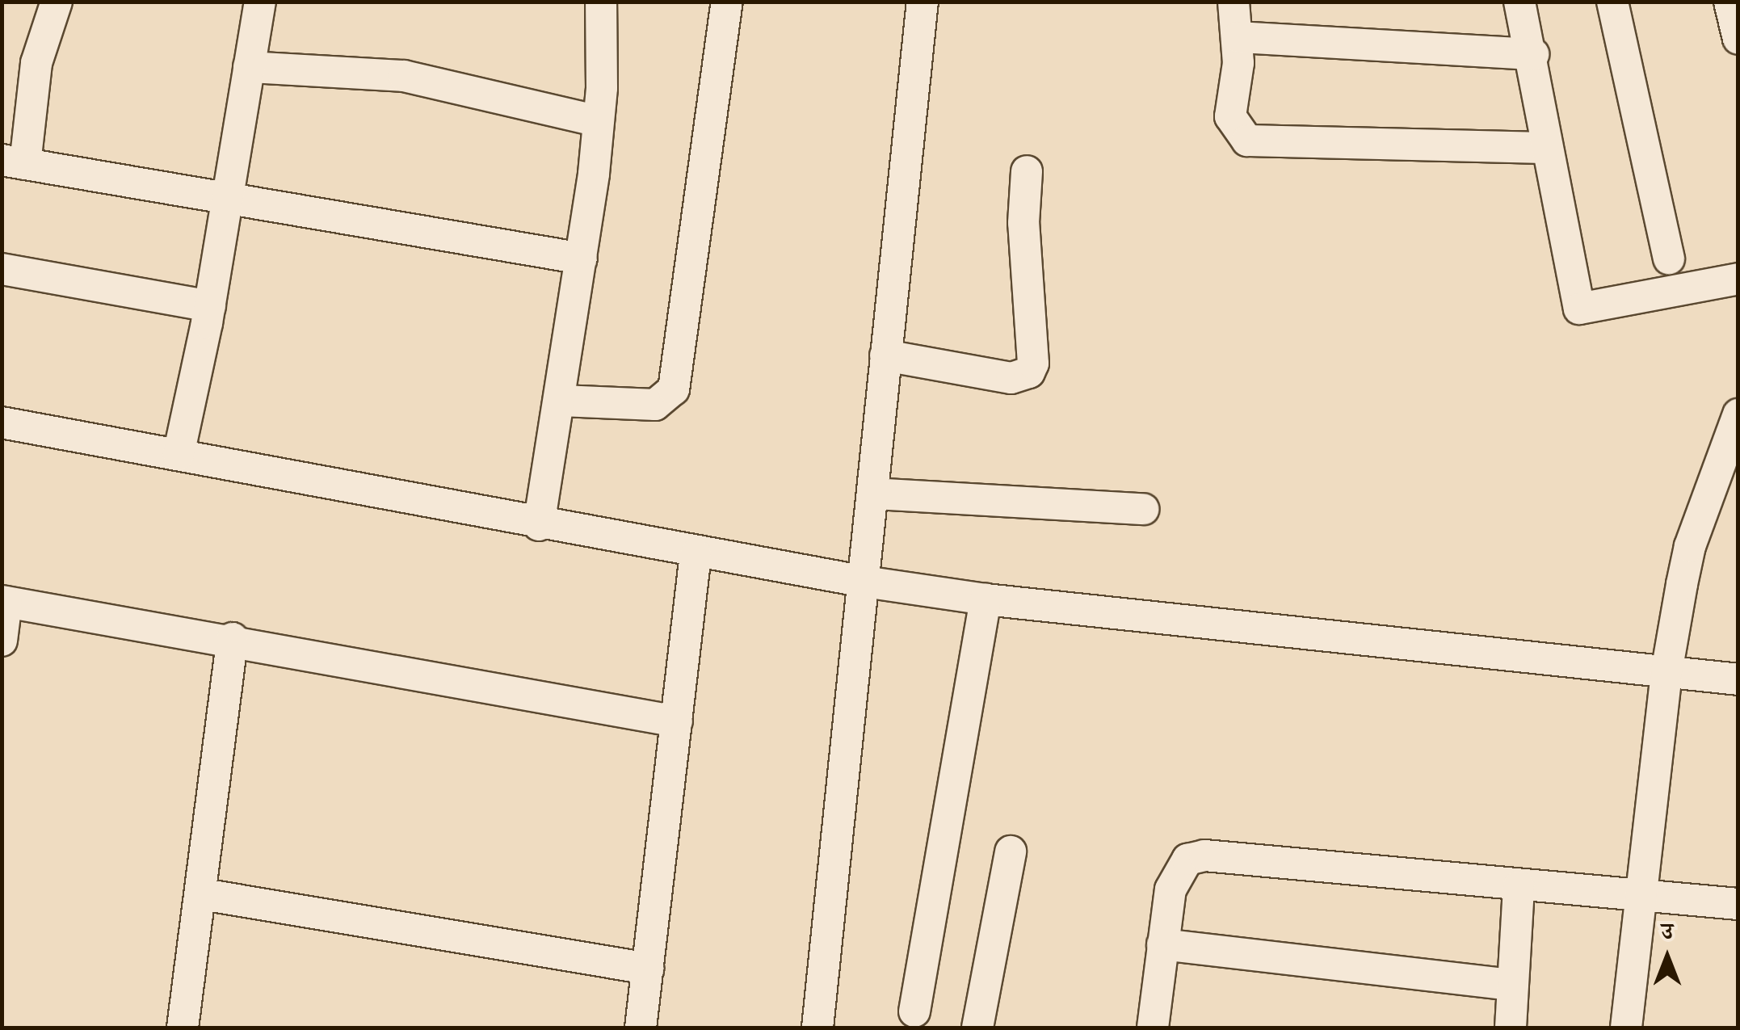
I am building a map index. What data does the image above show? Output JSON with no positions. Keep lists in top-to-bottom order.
{
  "north": "top"
}
